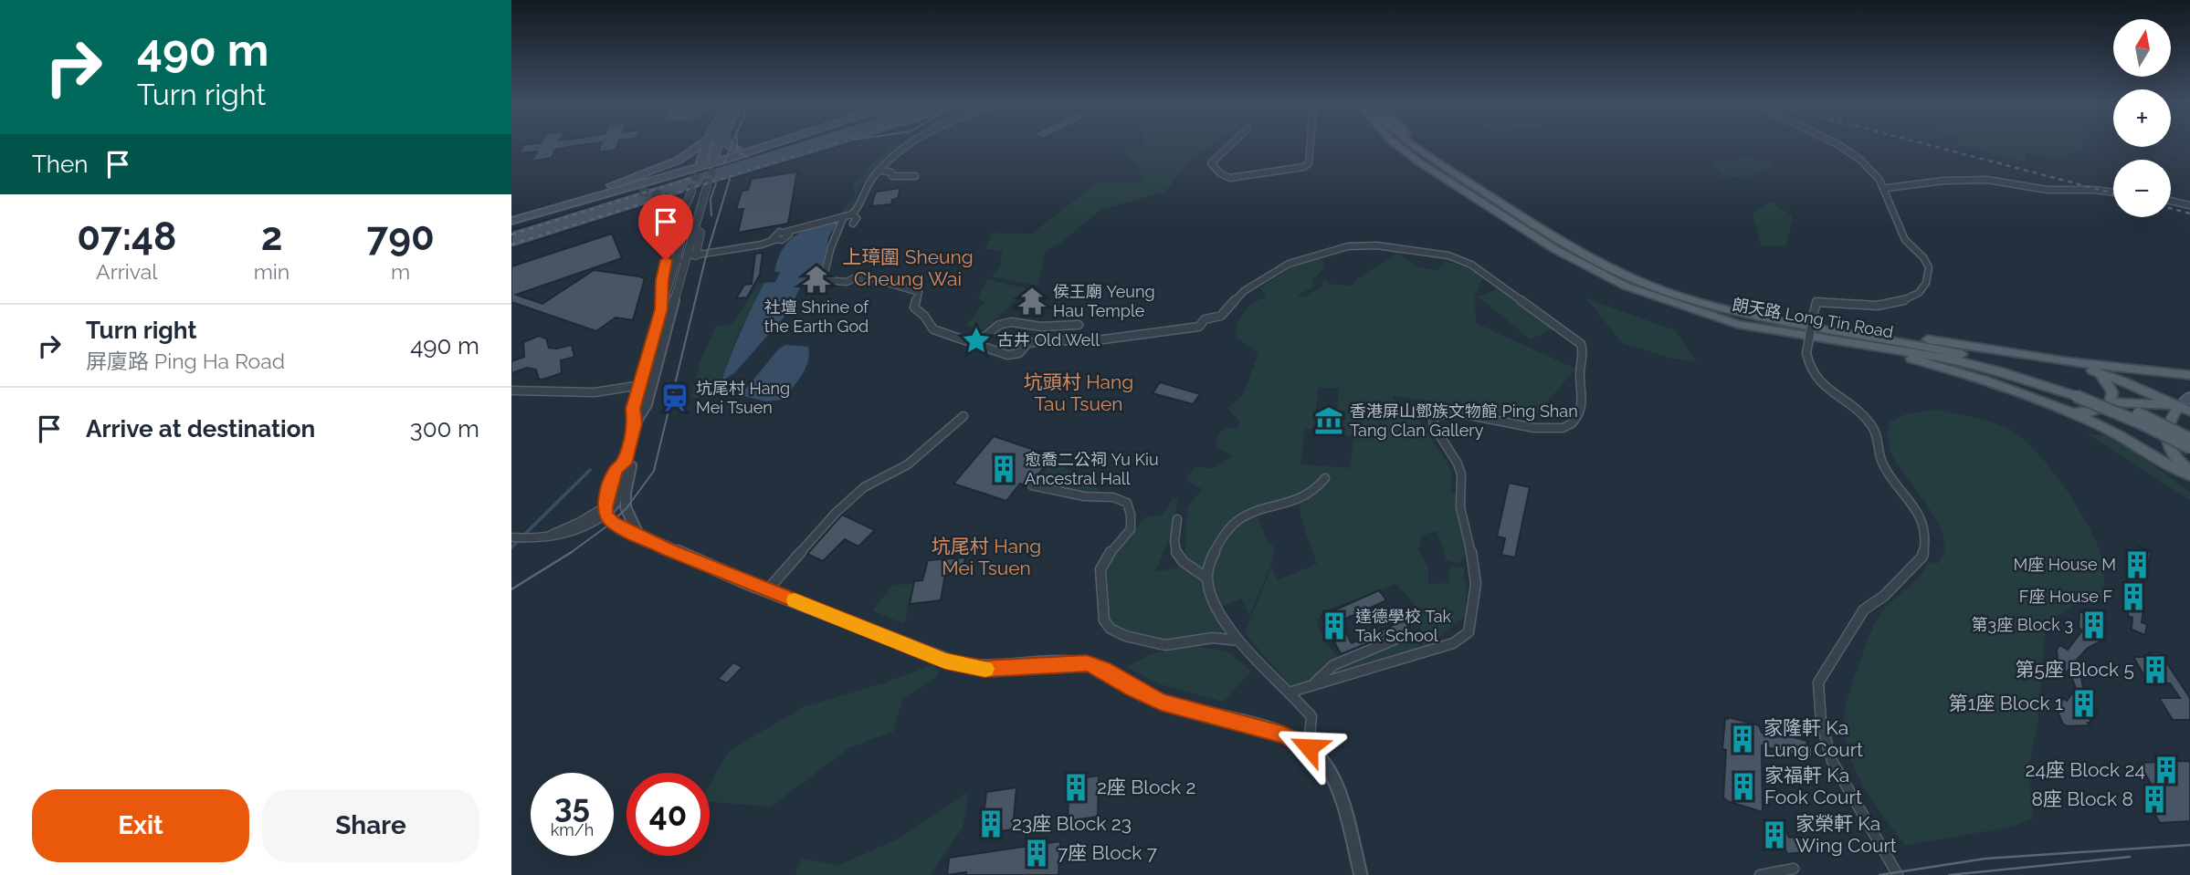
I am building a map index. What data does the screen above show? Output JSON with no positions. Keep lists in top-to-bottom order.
{
  "streets": {
    "main road": ["朗天路 Long Tin Road"]
  },
  "districts": ["上璋圍 Sheung Cheung Wai", "坑頭村 Hang Tau Tsuen", "坑尾村 Hang Mei Tsuen"],
  "places": {
    "temple": ["社壇 Shrine of the Earth God", "侯王廟 Yeung Hau Temple"],
    "place": ["古井 Old Well"],
    "station": ["坑尾村 Hang Mei Tsuen"],
    "museum": ["香港屏山鄧族文物館 Ping Shan Tang Clan Gallery"],
    "building": [
      "愈喬二公祠 Yu Kiu Ancestral Hall",
      "M座 House M",
      "F座 House F",
      "第3座 Block 3",
      "達德學校 Tak Tak School",
      "第5座 Block 5",
      "第1座 Block 1",
      "家隆軒 Ka Lung Court",
      "24座 Block 24",
      "家福軒 Ka Fook Court",
      "2座 Block 2",
      "8座 Block 8",
      "23座 Block 23",
      "家榮軒 Ka Wing Court",
      "7座 Block 7"
    ]
  },
  "north": "top",
  "page": {
    "turn": ["490 m", "Turn right"],
    "map_buttons": ["+", "−"],
    "then": "Then",
    "eta": [
      "07:48",
      "Arrival",
      "2",
      "min",
      "790",
      "m"
    ],
    "list": [
      {
        "name": "Turn right",
        "note": "屏廈路 Ping Ha Road",
        "value": "490 m"
      },
      {
        "name": "Arrive at destination",
        "value": "300 m"
      }
    ],
    "speed": "35 km/h",
    "limit": "40",
    "buttons": ["Exit", "Share"]
  }
}
